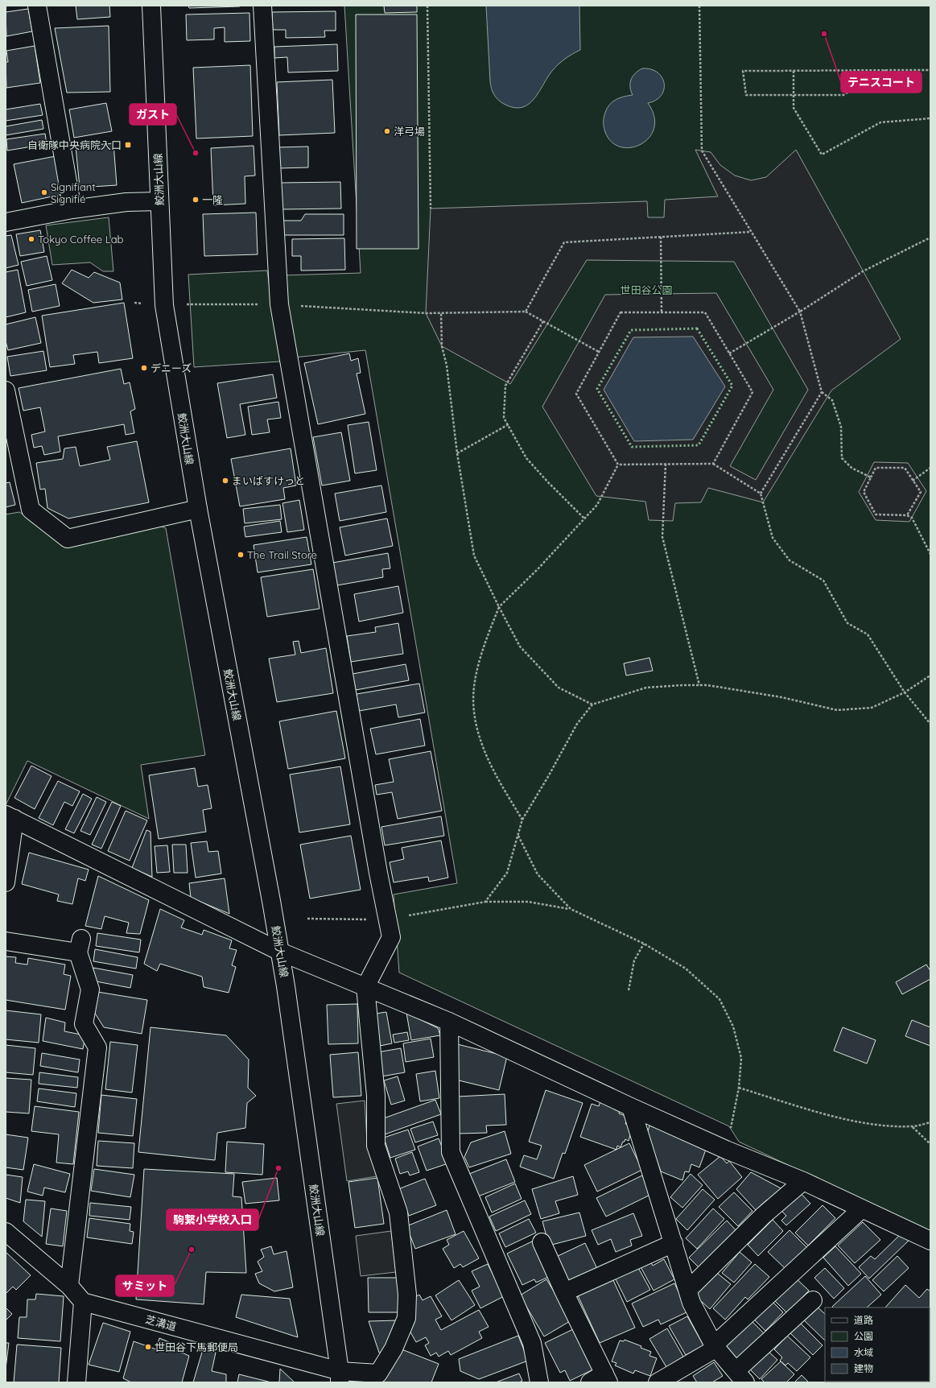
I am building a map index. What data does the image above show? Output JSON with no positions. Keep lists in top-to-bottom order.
{
  "streets": {
    "street": ["鮫洲大山線", "芝溝道"]
  },
  "crossings": [
    ["鮫洲大山線", "芝溝道"]
  ],
  "parks": ["世田谷公園"],
  "places": {
    "other": [
      "テニスコート",
      "洋弓場",
      "ガスト",
      "Signifiant Signifié",
      "一隆",
      "Tokyo Coffee Lab",
      "デニーズ",
      "まいばすけっと",
      "The Trail Store",
      "駒繋小学校入口",
      "サミット",
      "世田谷下馬郵便局"
    ],
    "transit": ["自衛隊中央病院入口"]
  },
  "legend": [
    "道路",
    "公園",
    "水域",
    "建物"
  ]
}
